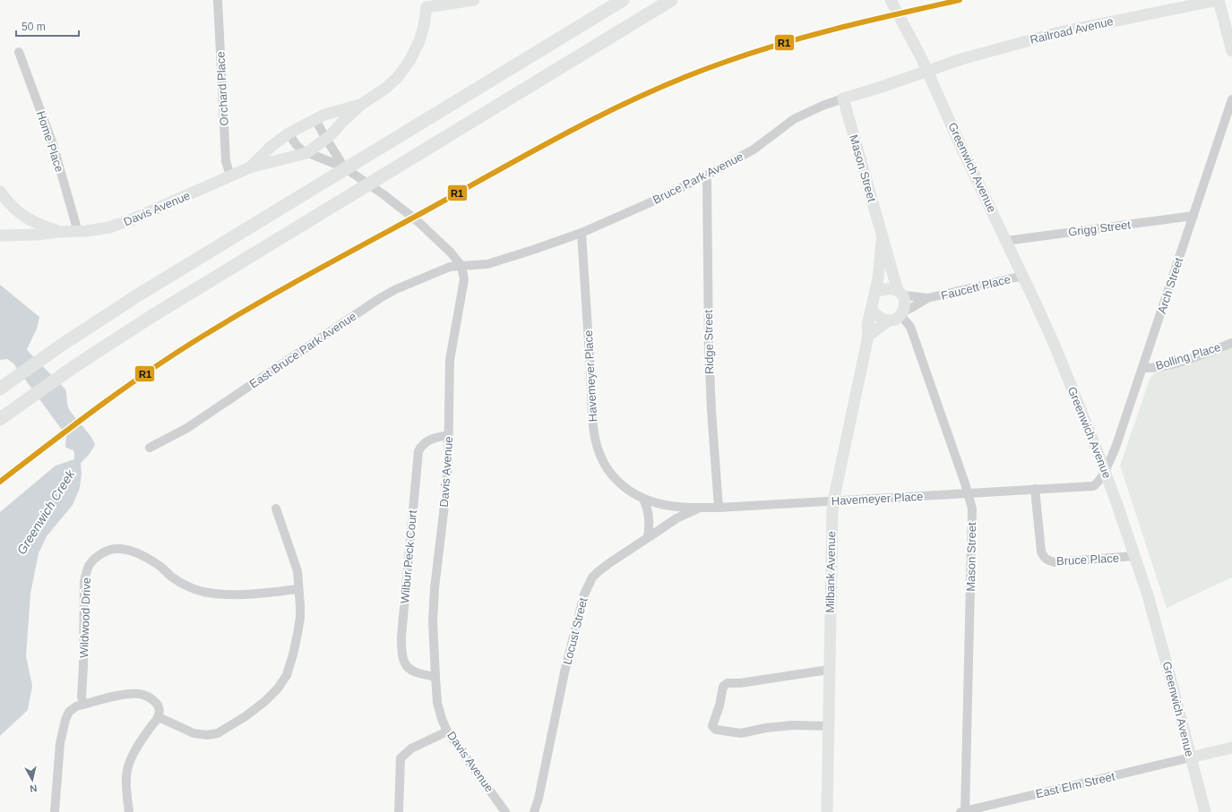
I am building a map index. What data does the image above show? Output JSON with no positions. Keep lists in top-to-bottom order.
{
  "streets": {
    "main road": [
      "Railroad Avenue",
      "Greenwich Avenue",
      "Mason Street",
      "Bruce Park Avenue",
      "Davis Avenue",
      "Milbank Avenue"
    ],
    "street": [
      "Orchard Place",
      "Home Place",
      "Grigg Street",
      "Arch Street",
      "Faucett Place",
      "Ridge Street",
      "East Bruce Park Avenue",
      "Bolling Place",
      "Havemeyer Place",
      "Wilbur Peck Court",
      "Bruce Place",
      "Wildwood Drive",
      "Locust Street",
      "East Elm Street"
    ]
  },
  "crossings": [
    ["Railroad Avenue", "Greenwich Avenue"],
    ["Railroad Avenue", "Bruce Park Avenue"],
    ["Orchard Place", "Davis Avenue"],
    ["Home Place", "Davis Avenue"],
    ["Greenwich Avenue", "Bruce Park Avenue"],
    ["Greenwich Avenue", "Grigg Street"],
    ["Greenwich Avenue", "Arch Street"],
    ["Greenwich Avenue", "Faucett Place"],
    ["Greenwich Avenue", "Havemeyer Place"],
    ["Greenwich Avenue", "Bruce Place"],
    ["Greenwich Avenue", "East Elm Street"],
    ["Mason Street", "Bruce Park Avenue"],
    ["Mason Street", "Faucett Place"],
    ["Mason Street", "Havemeyer Place"],
    ["Mason Street", "Milbank Avenue"],
    ["Mason Street", "East Elm Street"],
    ["Bruce Park Avenue", "Davis Avenue"],
    ["Bruce Park Avenue", "Ridge Street"],
    ["Bruce Park Avenue", "East Bruce Park Avenue"],
    ["Bruce Park Avenue", "Havemeyer Place"],
    ["Davis Avenue", "East Bruce Park Avenue"],
    ["Davis Avenue", "Wilbur Peck Court"],
    ["Grigg Street", "Arch Street"],
    ["Arch Street", "Bolling Place"],
    ["Arch Street", "Havemeyer Place"],
    ["Faucett Place", "Milbank Avenue"],
    ["Ridge Street", "Havemeyer Place"],
    ["Havemeyer Place", "Bruce Place"],
    ["Havemeyer Place", "Milbank Avenue"],
    ["Havemeyer Place", "Locust Street"]
  ],
  "water": ["Greenwich Creek"],
  "lines": ["transit line R1"],
  "scale_bar": "50 m",
  "north": "bottom"
}
